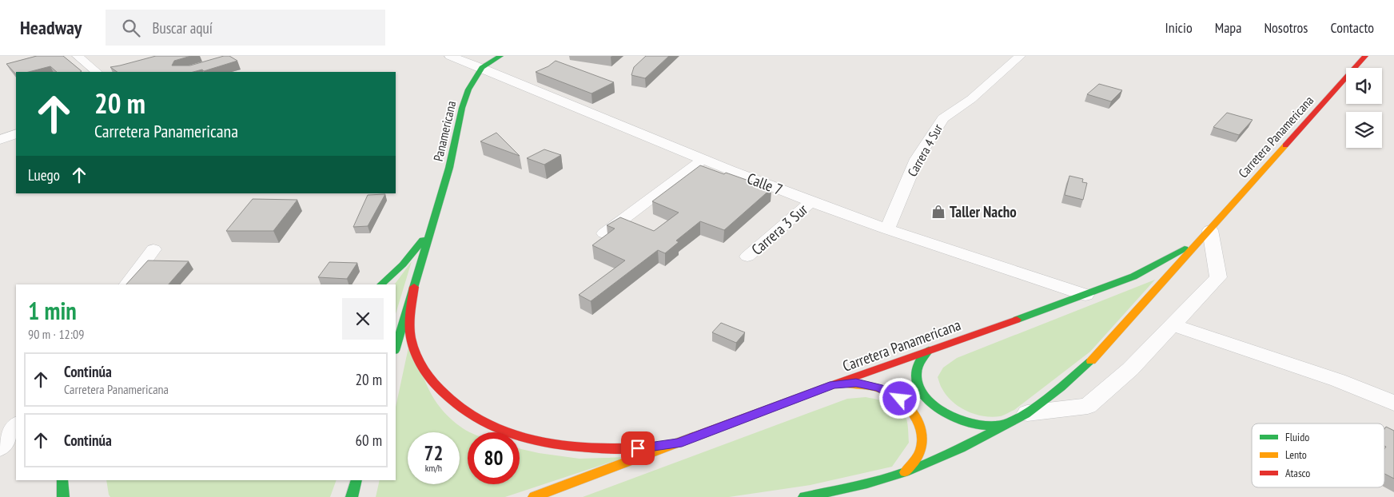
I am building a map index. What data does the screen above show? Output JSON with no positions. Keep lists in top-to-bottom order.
{
  "streets": {
    "main road": ["Panamericana", "Carretera Panamericana"],
    "street": ["Carrera 4 Sur", "Calle 7", "Carrera 3 Sur"]
  },
  "crossings": [
    ["Panamericana", "Calle 7"],
    ["Carretera Panamericana", "Calle 7"],
    ["Carrera 4 Sur", "Calle 7"],
    ["Calle 7", "Carrera 3 Sur"]
  ],
  "places": {
    "shop": ["Taller Nacho"]
  },
  "legend": ["Fluido", "Lento", "Atasco"],
  "page": {
    "header": "Headway",
    "search": "Buscar aquí",
    "nav": [
      "Inicio",
      "Mapa",
      "Nosotros",
      "Contacto"
    ],
    "turn": ["20 m", "Carretera Panamericana"],
    "then": "Luego",
    "heading": ["1 min", "90 m · 12:09"],
    "list": [
      {
        "name": "Continúa",
        "note": "Carretera Panamericana",
        "value": "20 m"
      },
      {
        "name": "Continúa",
        "value": "60 m"
      }
    ],
    "speed": "72 km/h",
    "limit": "80"
  }
}
